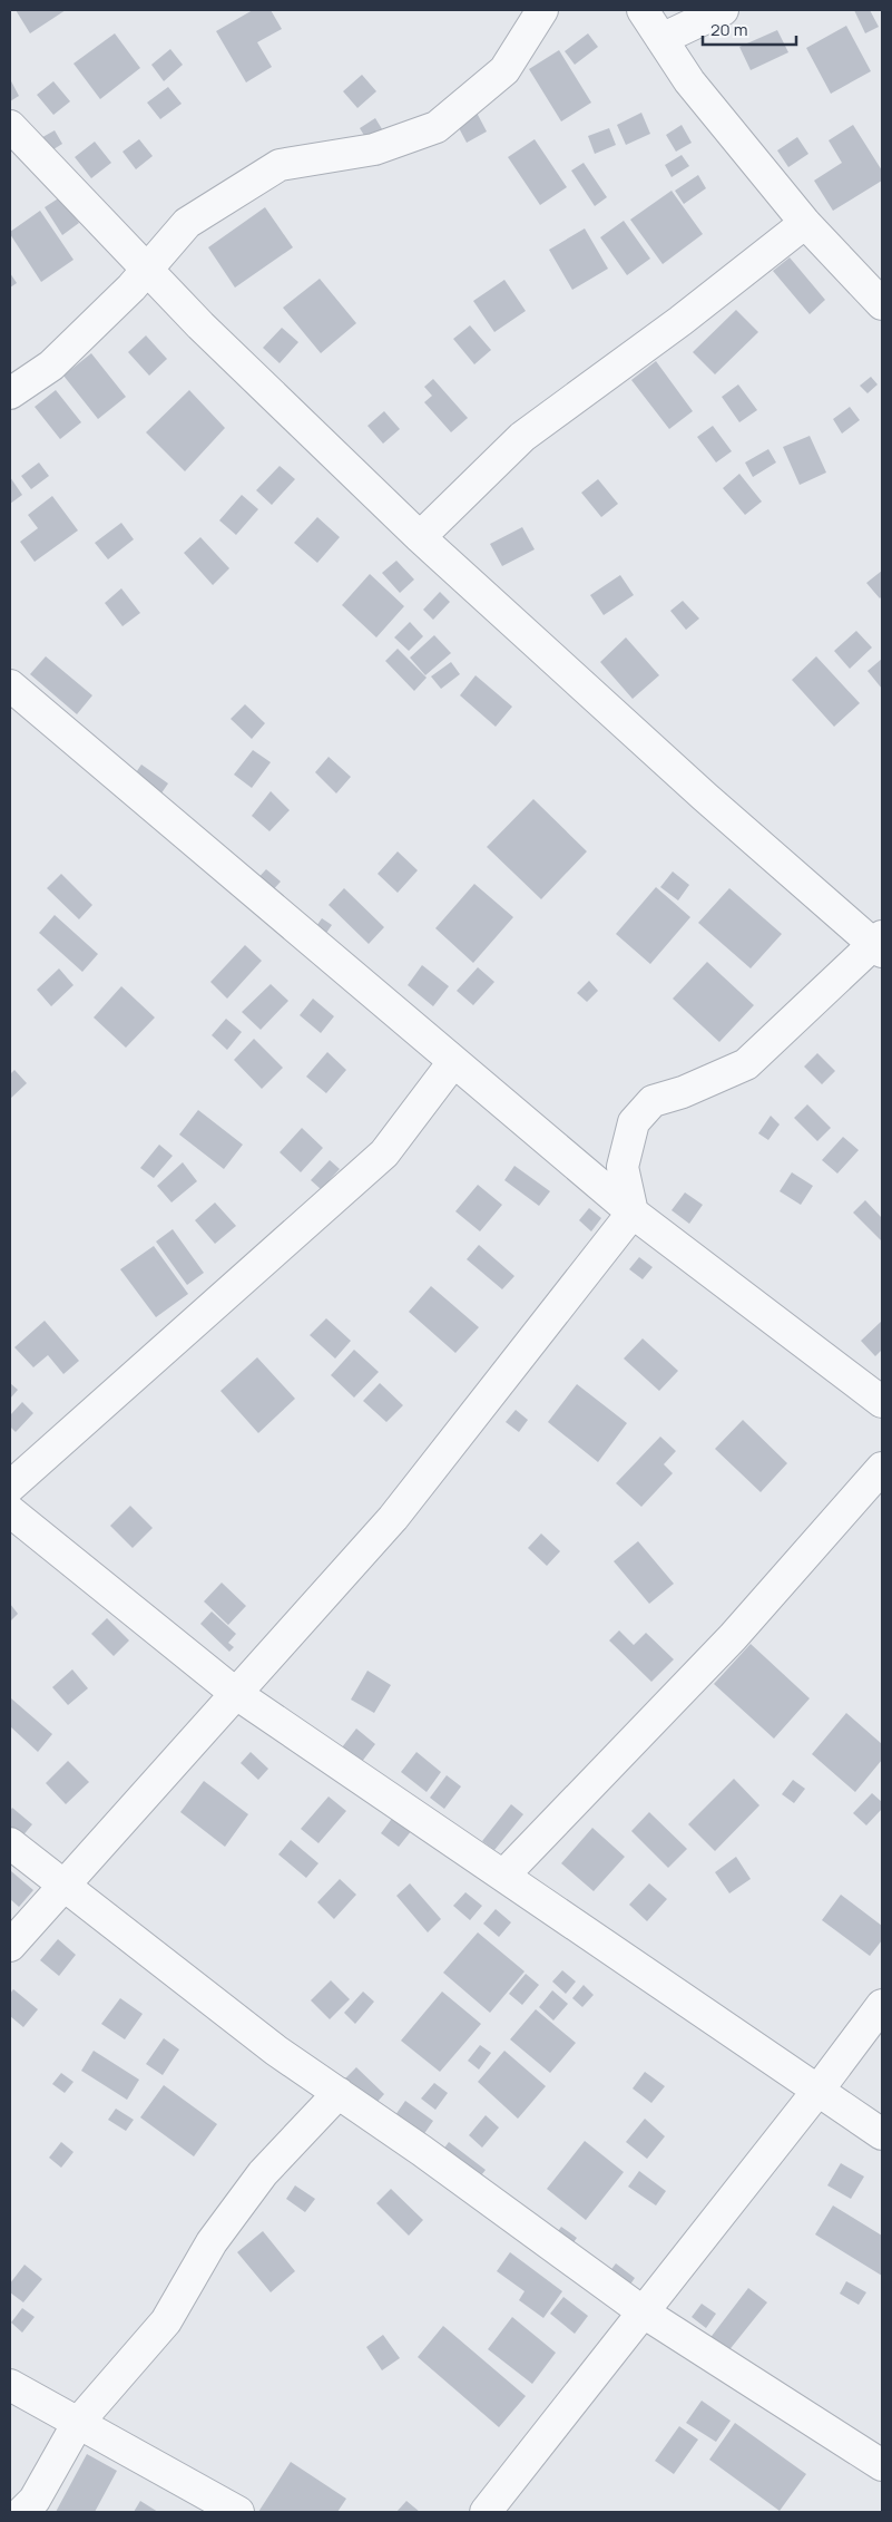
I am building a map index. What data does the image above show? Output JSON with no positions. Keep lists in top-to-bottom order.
{
  "scale_bar": "20 m"
}
